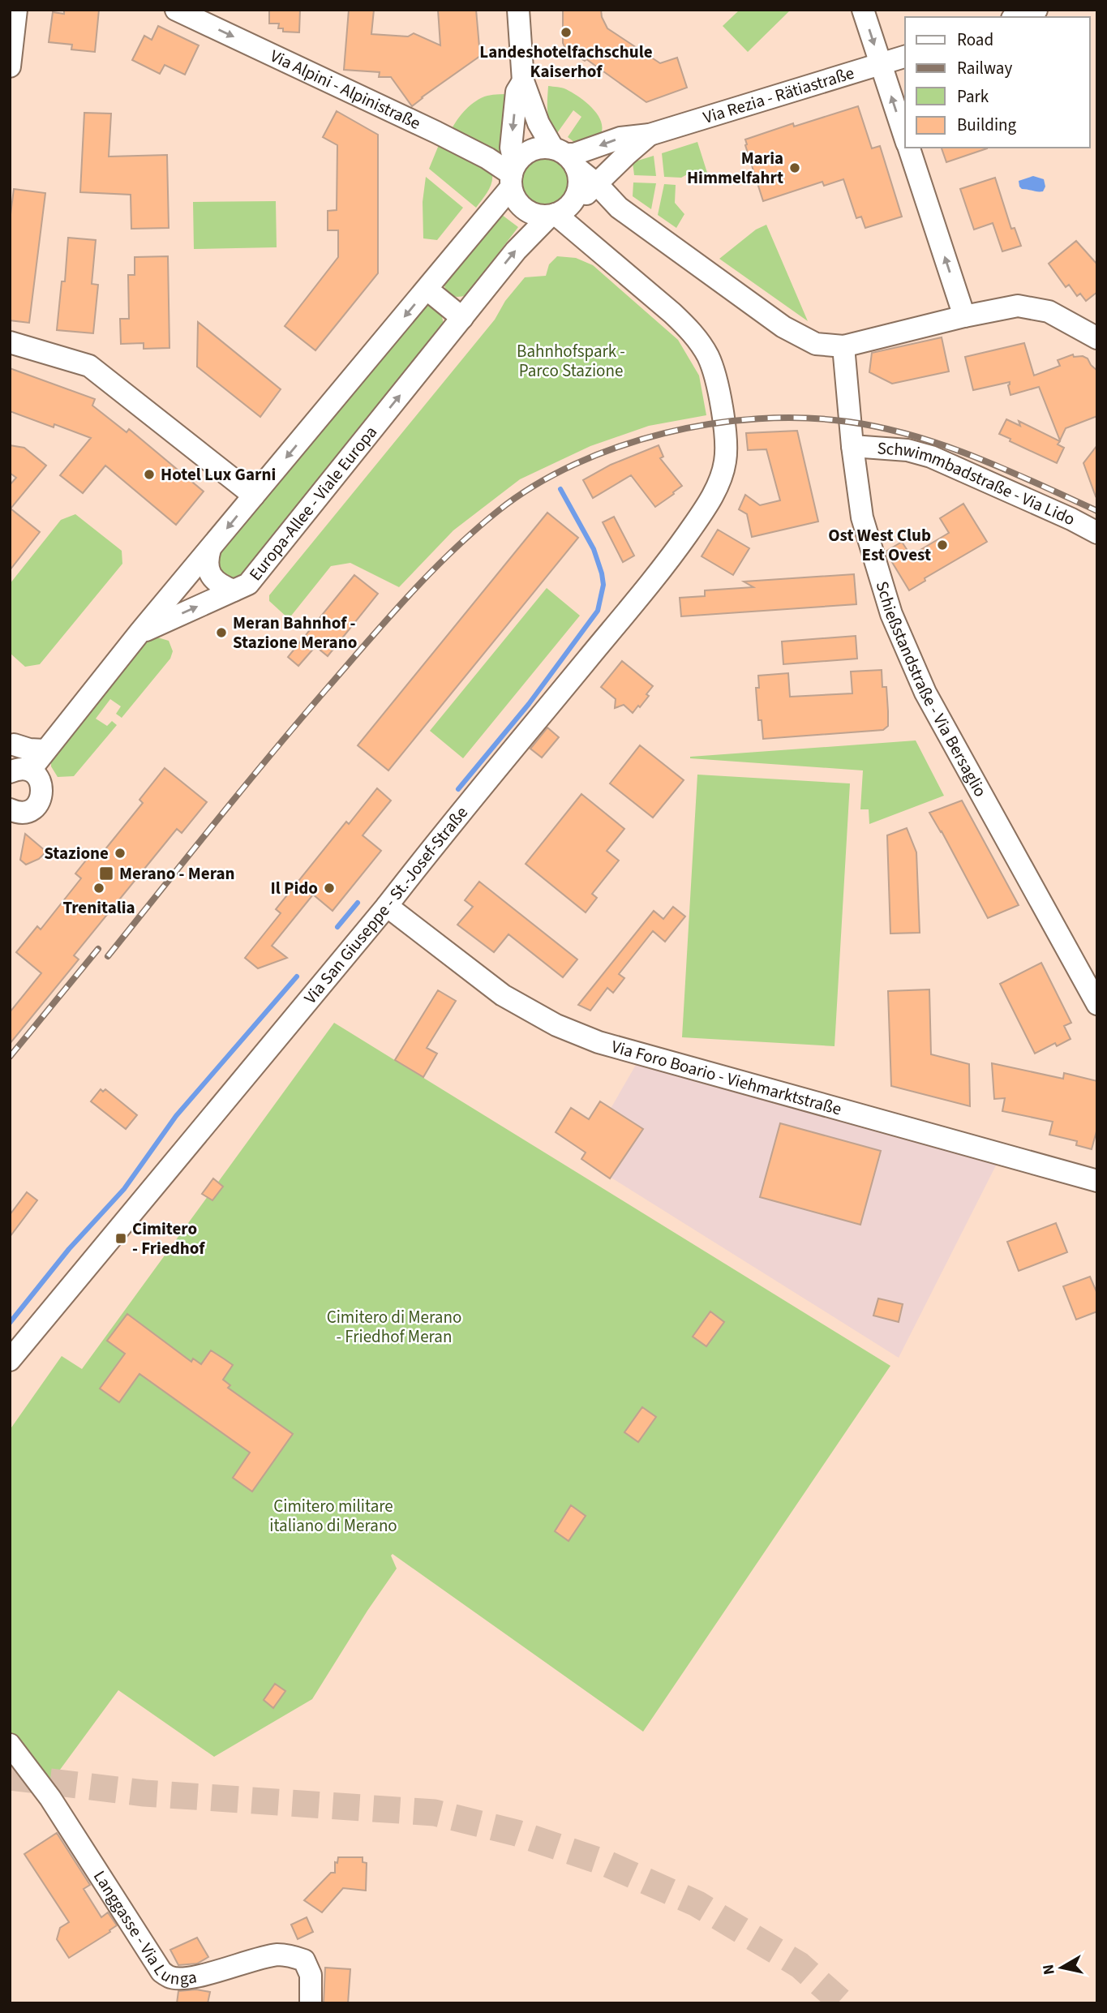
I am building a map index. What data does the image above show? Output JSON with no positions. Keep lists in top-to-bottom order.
{
  "streets": {
    "street": [
      "Via Alpini - Alpinistraße",
      "Via Rezia - Rätiastraße",
      "Schwimmbadstraße - Via Lido",
      "Europa-Allee - Viale Europa",
      "Schießstandstraße - Via Bersaglio",
      "Via San Giuseppe - St.-Josef-Straße",
      "Via Foro Boario - Viehmarktstraße",
      "Langgasse - Via Lunga"
    ]
  },
  "crossings": [
    ["Via Alpini - Alpinistraße", "Europa-Allee - Viale Europa"],
    ["Via Alpini - Alpinistraße", "Via San Giuseppe - St.-Josef-Straße"],
    ["Via Rezia - Rätiastraße", "Europa-Allee - Viale Europa"],
    ["Schwimmbadstraße - Via Lido", "Schießstandstraße - Via Bersaglio"],
    ["Europa-Allee - Viale Europa", "Via San Giuseppe - St.-Josef-Straße"],
    ["Via San Giuseppe - St.-Josef-Straße", "Via Foro Boario - Viehmarktstraße"]
  ],
  "one_way": ["Via Alpini - Alpinistraße"],
  "parks": ["Bahnhofspark - Parco Stazione", "Cimitero di Merano - Friedhof Meran", "Cimitero militare italiano di Merano"],
  "places": {
    "other": [
      "Landeshotelfachschule Kaiserhof",
      "Maria Himmelfahrt",
      "Hotel Lux Garni",
      "Ost West Club Est Ovest",
      "Meran Bahnhof - Stazione Merano",
      "Stazione",
      "Trenitalia",
      "Il Pido"
    ],
    "transit": ["Merano - Meran", "Cimitero - Friedhof"]
  },
  "legend": [
    "Road",
    "Railway",
    "Park",
    "Building"
  ],
  "north": "left"
}
